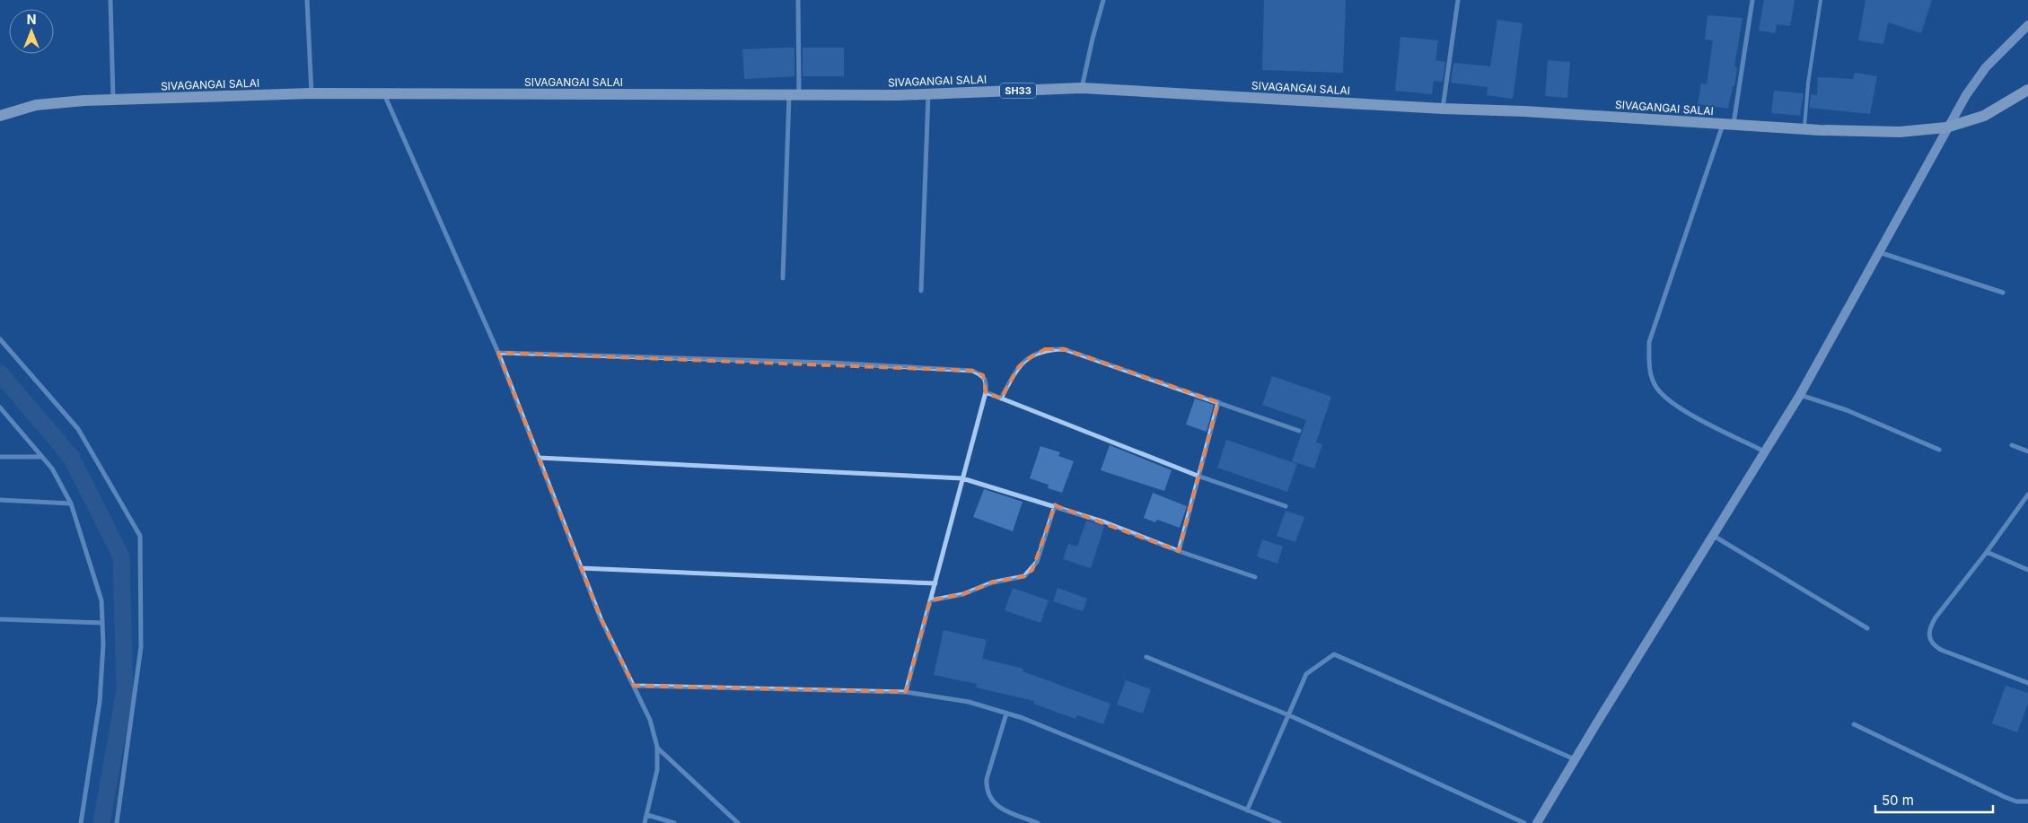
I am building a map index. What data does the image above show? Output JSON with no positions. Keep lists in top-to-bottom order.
{
  "streets": {
    "main road": ["SIVAGANGAI SALAI", "SH33"]
  },
  "scale_bar": "50 m",
  "north": "top"
}
